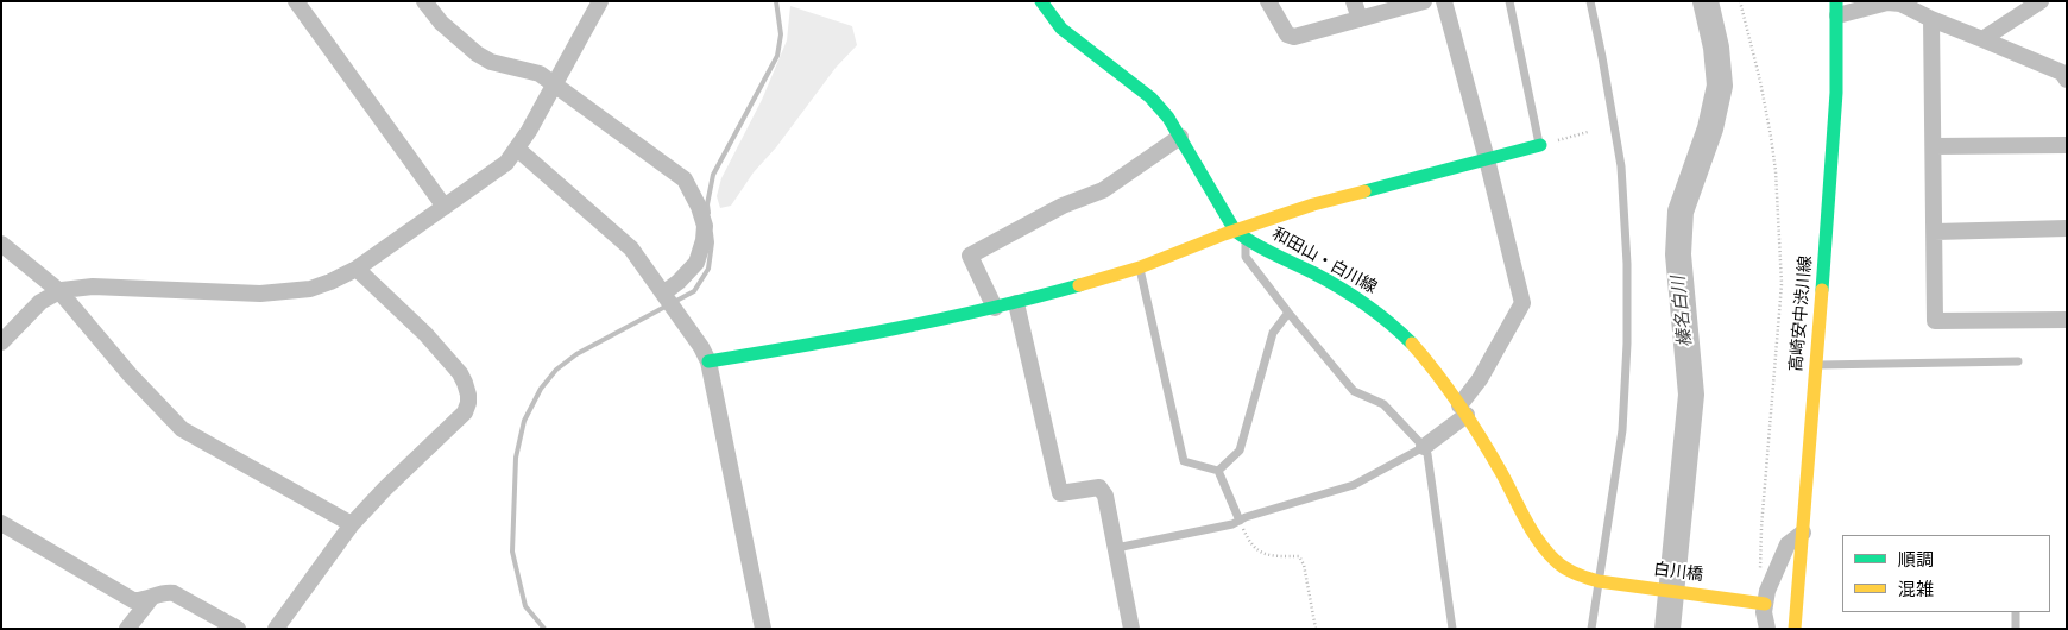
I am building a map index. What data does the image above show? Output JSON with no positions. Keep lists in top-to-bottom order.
{
  "streets": {
    "street": ["和田山・白川線", "高崎安中渋川線", "白川橋"]
  },
  "crossings": [
    ["和田山・白川線", "白川橋"]
  ],
  "water": ["榛名白川"],
  "legend": ["順調", "混雑"]
}
